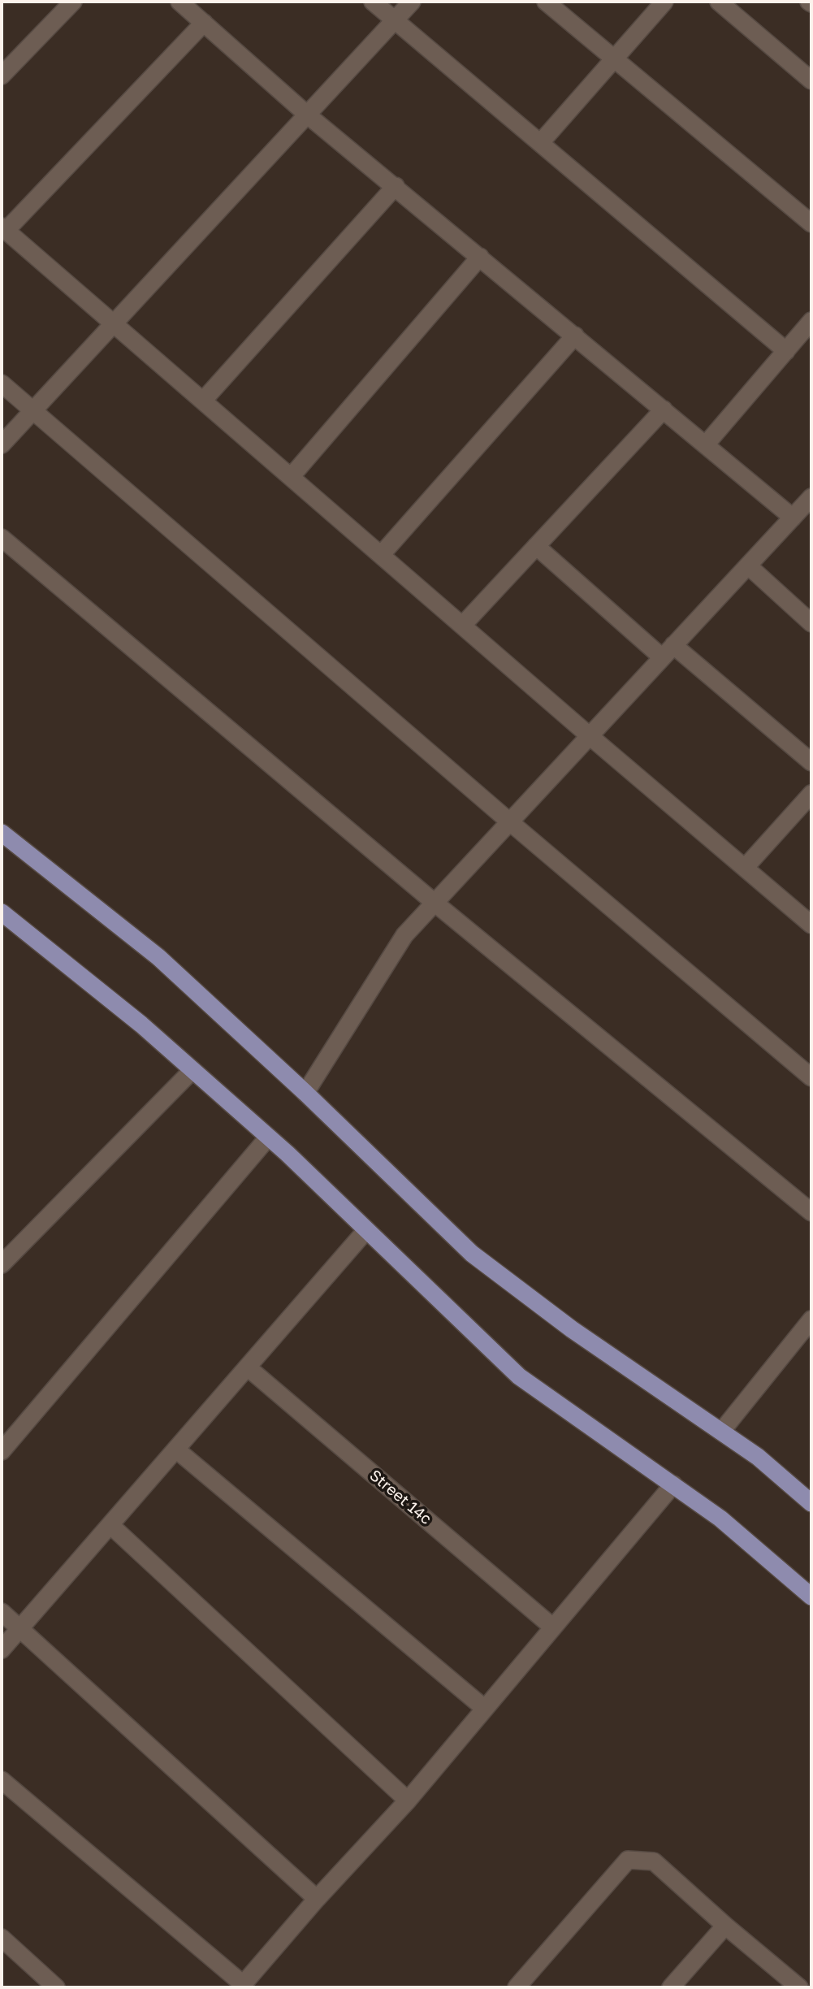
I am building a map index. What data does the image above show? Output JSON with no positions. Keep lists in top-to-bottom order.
{
  "streets": {
    "street": ["Street 14c"]
  }
}
